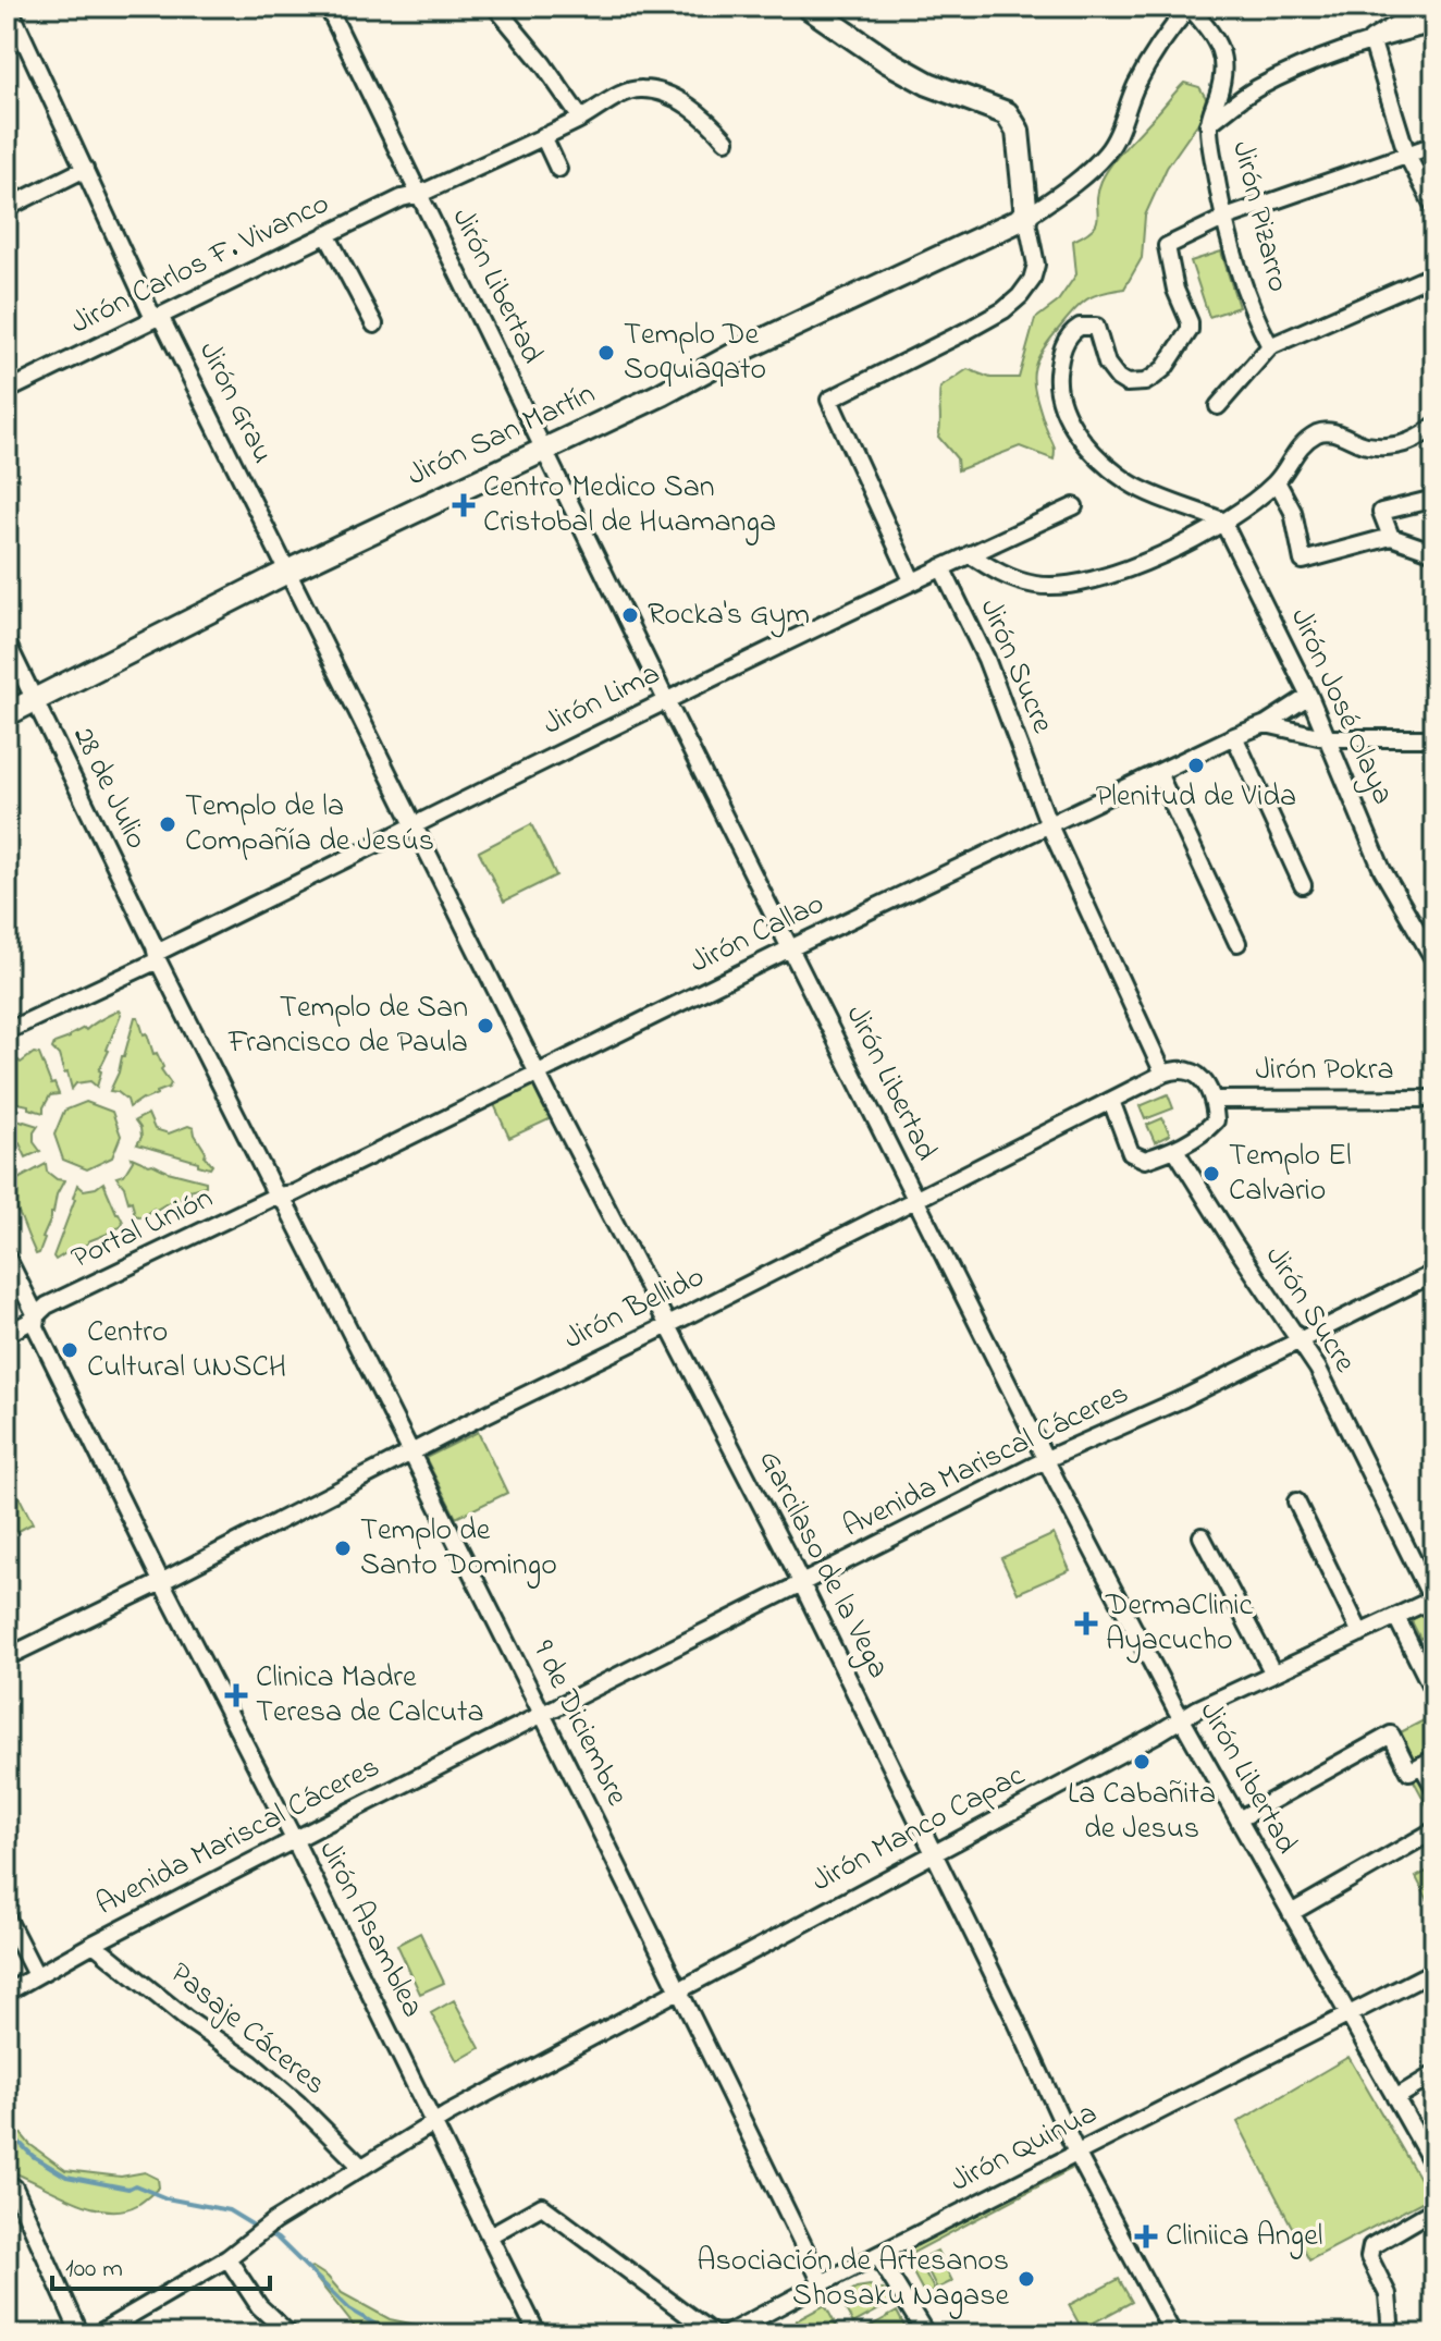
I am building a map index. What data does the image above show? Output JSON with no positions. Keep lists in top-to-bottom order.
{
  "streets": {
    "street": [
      "Jirón Pizarro",
      "Jirón Carlos F. Vivanco",
      "Jirón Libertad",
      "Jirón Grau",
      "Jirón San Martín",
      "Jirón Sucre",
      "Jirón Lima",
      "Jirón José Olaya",
      "28 de Julio",
      "Jirón Callao",
      "Jirón Pokra",
      "Portal Unión",
      "Jirón Bellido",
      "Avenida Mariscal Cáceres",
      "Garcilaso de la Vega",
      "9 de Diciembre",
      "Jirón Manco Capac",
      "Jirón Asamblea",
      "Pasaje Cáceres",
      "Jirón Quinua"
    ]
  },
  "crossings": [
    ["Jirón Carlos F. Vivanco", "Jirón Libertad"],
    ["Jirón Carlos F. Vivanco", "Jirón Grau"],
    ["Jirón Libertad", "Jirón San Martín"],
    ["Jirón Libertad", "Jirón Lima"],
    ["Jirón Libertad", "Jirón Callao"],
    ["Jirón Libertad", "Jirón Bellido"],
    ["Jirón Libertad", "Avenida Mariscal Cáceres"],
    ["Jirón Libertad", "Jirón Manco Capac"],
    ["Jirón Libertad", "Jirón Quinua"],
    ["Jirón Grau", "Jirón San Martín"],
    ["Jirón Grau", "Jirón Lima"],
    ["Jirón Grau", "Garcilaso de la Vega"],
    ["Jirón San Martín", "28 de Julio"],
    ["Jirón Sucre", "Jirón Lima"],
    ["Jirón Sucre", "Jirón Callao"],
    ["Jirón Sucre", "Jirón Pokra"],
    ["Jirón Sucre", "Jirón Bellido"],
    ["Jirón Sucre", "Avenida Mariscal Cáceres"],
    ["Jirón Sucre", "Jirón Manco Capac"],
    ["Jirón Lima", "28 de Julio"],
    ["Jirón Lima", "Garcilaso de la Vega"],
    ["Jirón José Olaya", "Jirón Callao"],
    ["28 de Julio", "Jirón Callao"],
    ["28 de Julio", "Portal Unión"],
    ["28 de Julio", "9 de Diciembre"],
    ["Jirón Callao", "Portal Unión"],
    ["Jirón Callao", "Garcilaso de la Vega"],
    ["Jirón Callao", "9 de Diciembre"],
    ["Jirón Pokra", "Jirón Bellido"],
    ["Portal Unión", "9 de Diciembre"],
    ["Portal Unión", "Jirón Asamblea"],
    ["Jirón Bellido", "Garcilaso de la Vega"],
    ["Jirón Bellido", "9 de Diciembre"],
    ["Jirón Bellido", "Jirón Asamblea"],
    ["Avenida Mariscal Cáceres", "Garcilaso de la Vega"],
    ["Avenida Mariscal Cáceres", "9 de Diciembre"],
    ["Avenida Mariscal Cáceres", "Jirón Asamblea"],
    ["Avenida Mariscal Cáceres", "Pasaje Cáceres"],
    ["Garcilaso de la Vega", "Jirón Manco Capac"],
    ["Garcilaso de la Vega", "Jirón Quinua"],
    ["9 de Diciembre", "Jirón Manco Capac"],
    ["9 de Diciembre", "Jirón Quinua"],
    ["Jirón Manco Capac", "Jirón Asamblea"],
    ["Jirón Manco Capac", "Pasaje Cáceres"]
  ],
  "places": {
    "other": [
      "Templo De Soquiaqato",
      "Rocka's Gym",
      "Plenitud de Vida",
      "Templo de la Compañía de Jesús",
      "Templo de San Francisco de Paula",
      "Templo El Calvario",
      "Centro Cultural UNSCH",
      "Templo de Santo Domingo",
      "La Cabañita de Jesus",
      "Asociación de Artesanos Shosaku Nagase"
    ],
    "health": [
      "Centro Medico San Cristobal de Huamanga",
      "DermaClinic Ayacucho",
      "Clinica Madre Teresa de Calcuta",
      "Cliniica Angel"
    ]
  },
  "scale_bar": "100 m"
}
